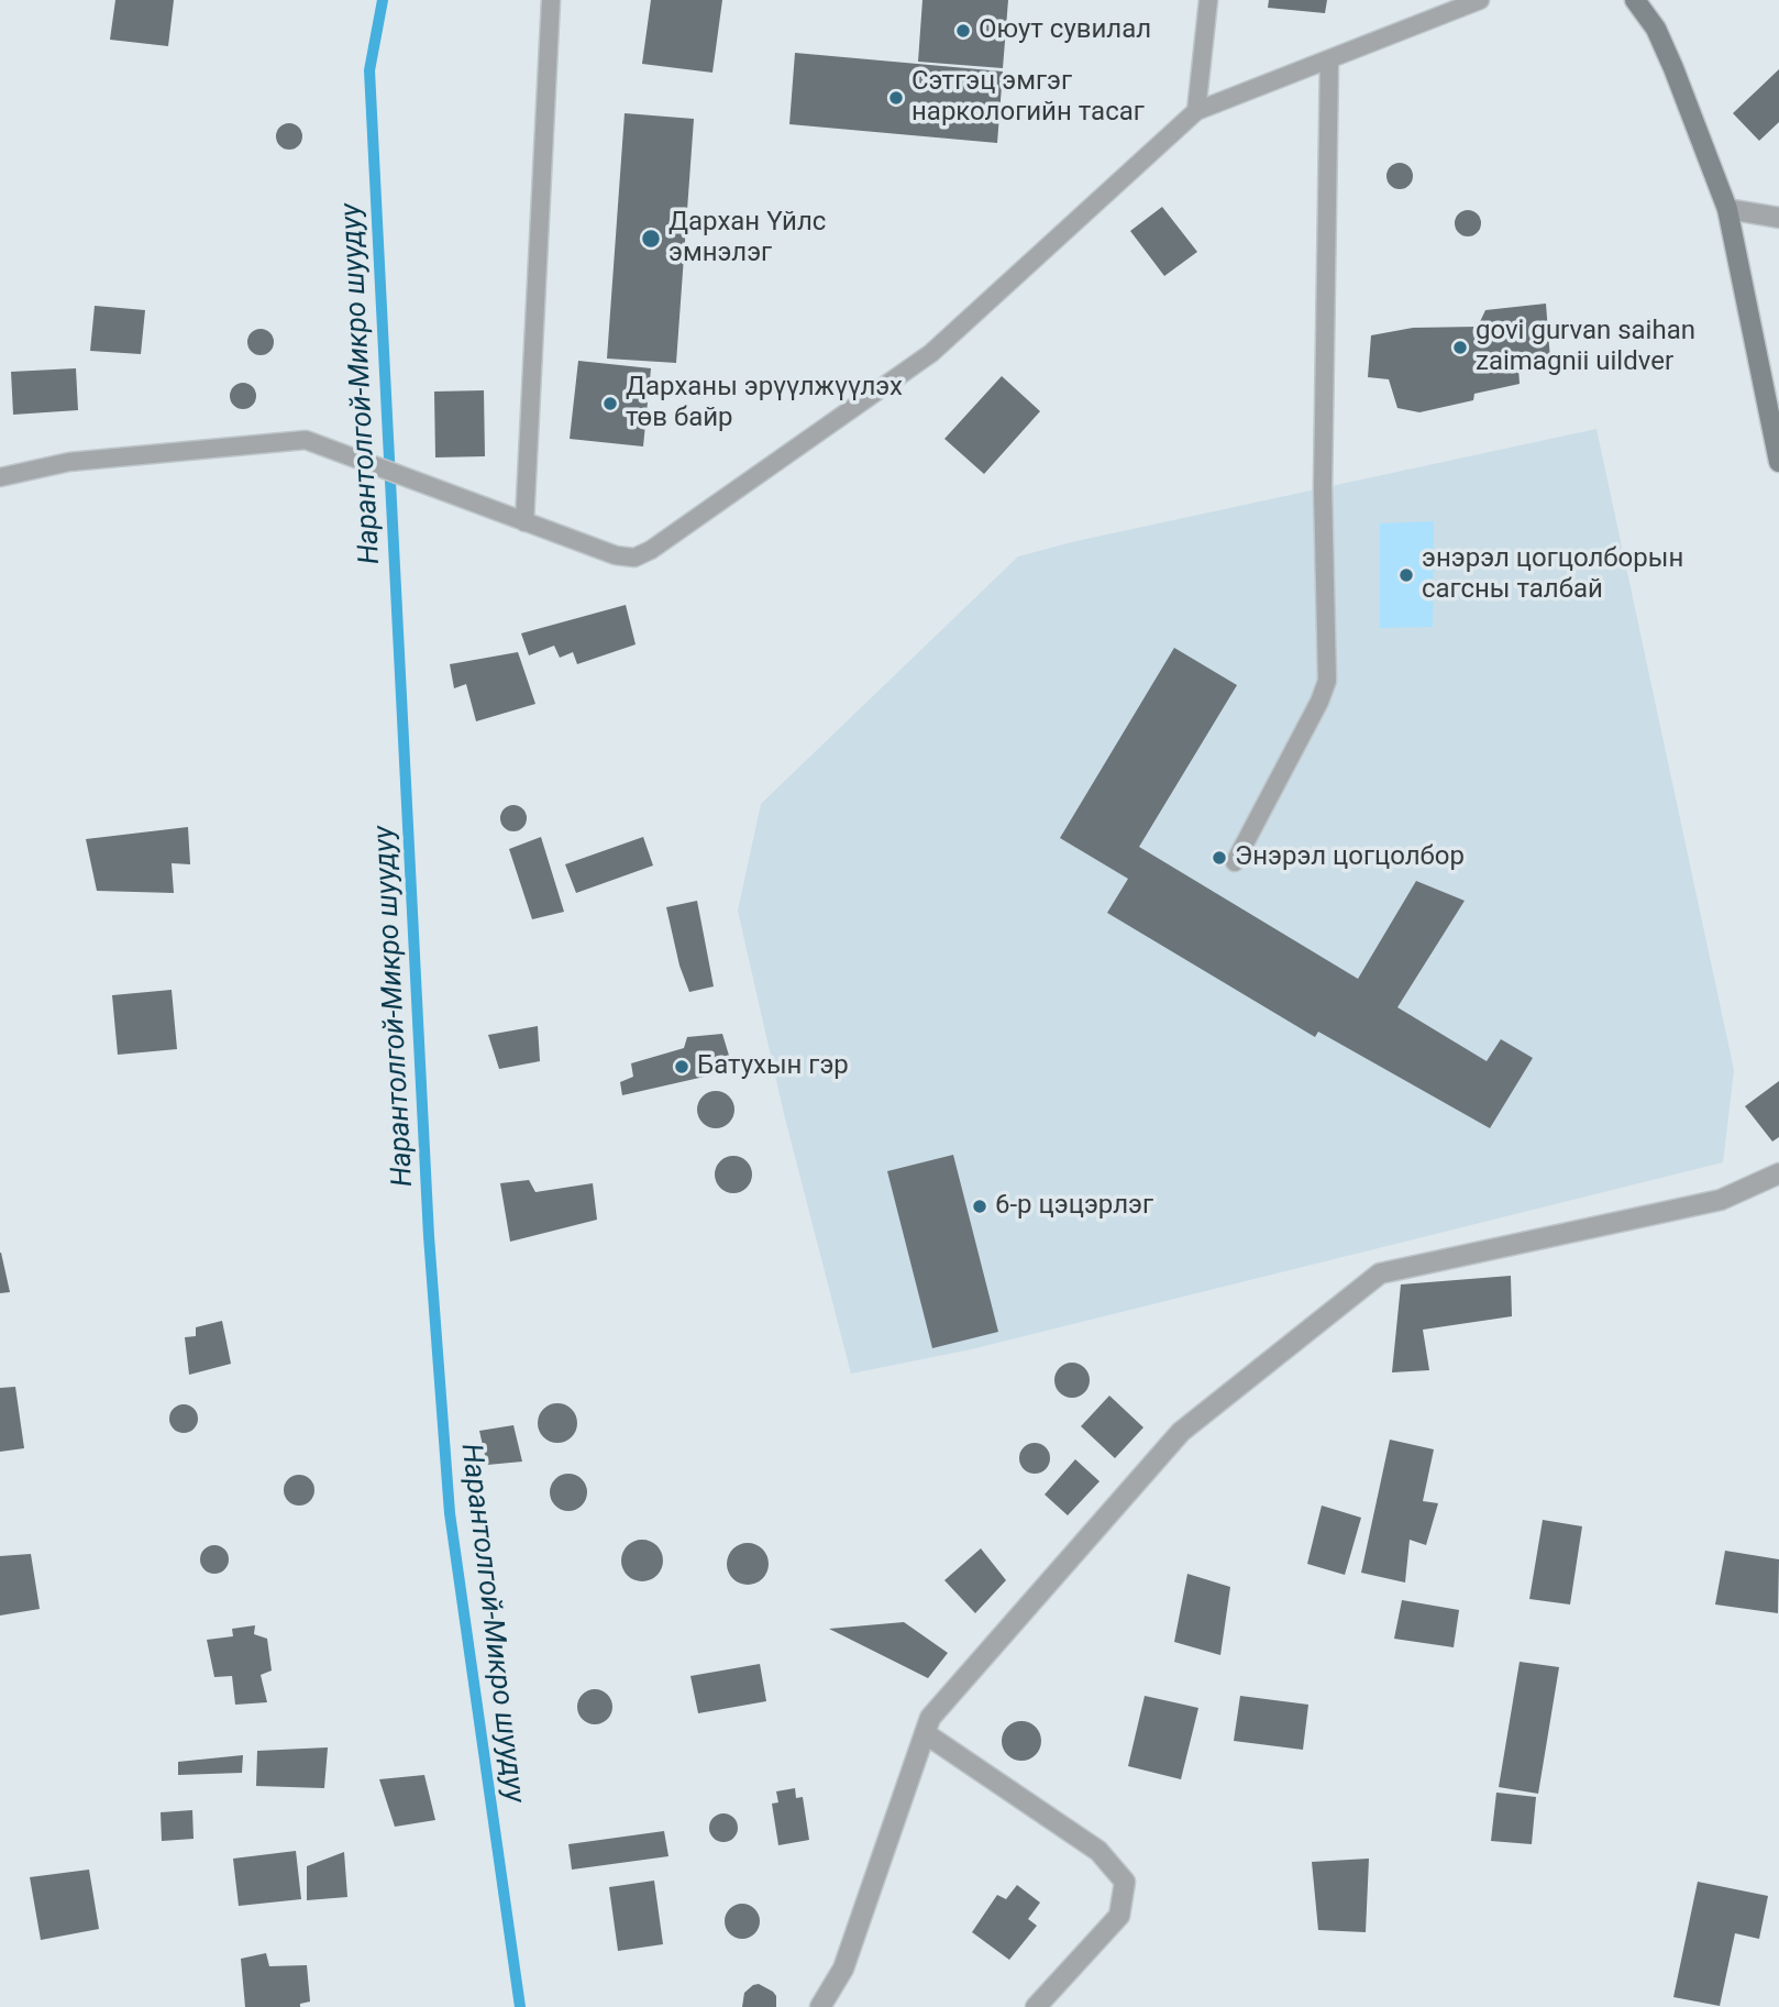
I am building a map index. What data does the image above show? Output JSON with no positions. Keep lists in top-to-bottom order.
{
  "water": ["Нарантолгой-Микро шуудуу"],
  "places": [
    "Оюут сувилал",
    "Сэтгэц эмгэг наркологийн тасаг",
    "Дархан Үйлс эмнэлэг",
    "govi gurvan saihan zaimagnii uildver",
    "Дарханы эрүүлжүүлэх төв байр",
    "энэрэл цогцолборын сагсны талбай",
    "Энэрэл цогцолбор",
    "Батухын гэр",
    "6-р цэцэрлэг"
  ]
}
